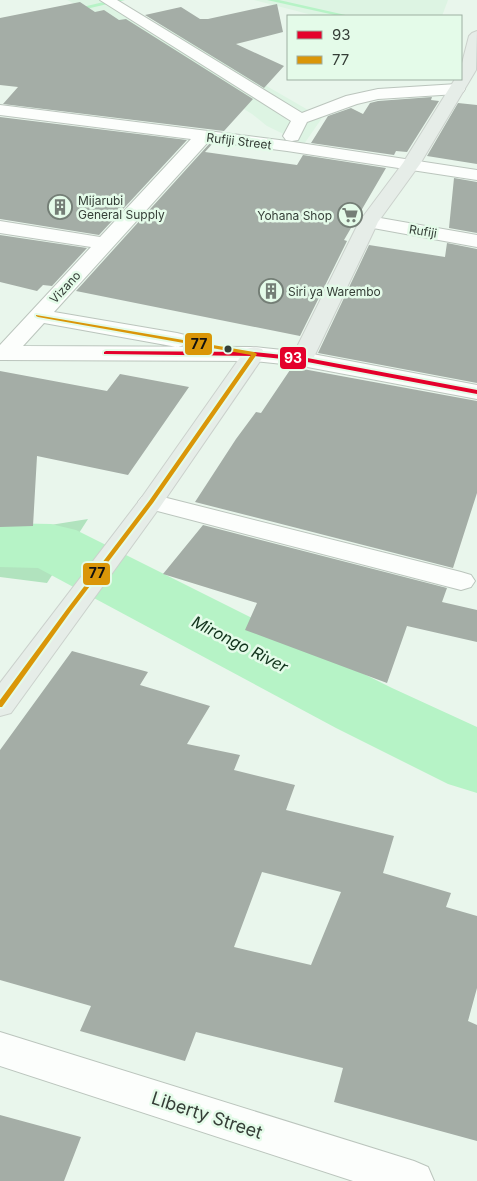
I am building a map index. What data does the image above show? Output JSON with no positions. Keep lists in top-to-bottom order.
{
  "streets": {
    "street": [
      "Rufiji Street",
      "Rufiji",
      "Vizano",
      "Liberty Street"
    ]
  },
  "crossings": [
    ["Rufiji Street", "Vizano"]
  ],
  "water": ["Mirongo River"],
  "places": {
    "building": ["Mijarubi General Supply", "Siri ya Warembo"],
    "supermarket": ["Yohana Shop"]
  },
  "lines": ["transit line 77", "transit line 93"],
  "legend": ["93", "77"]
}
